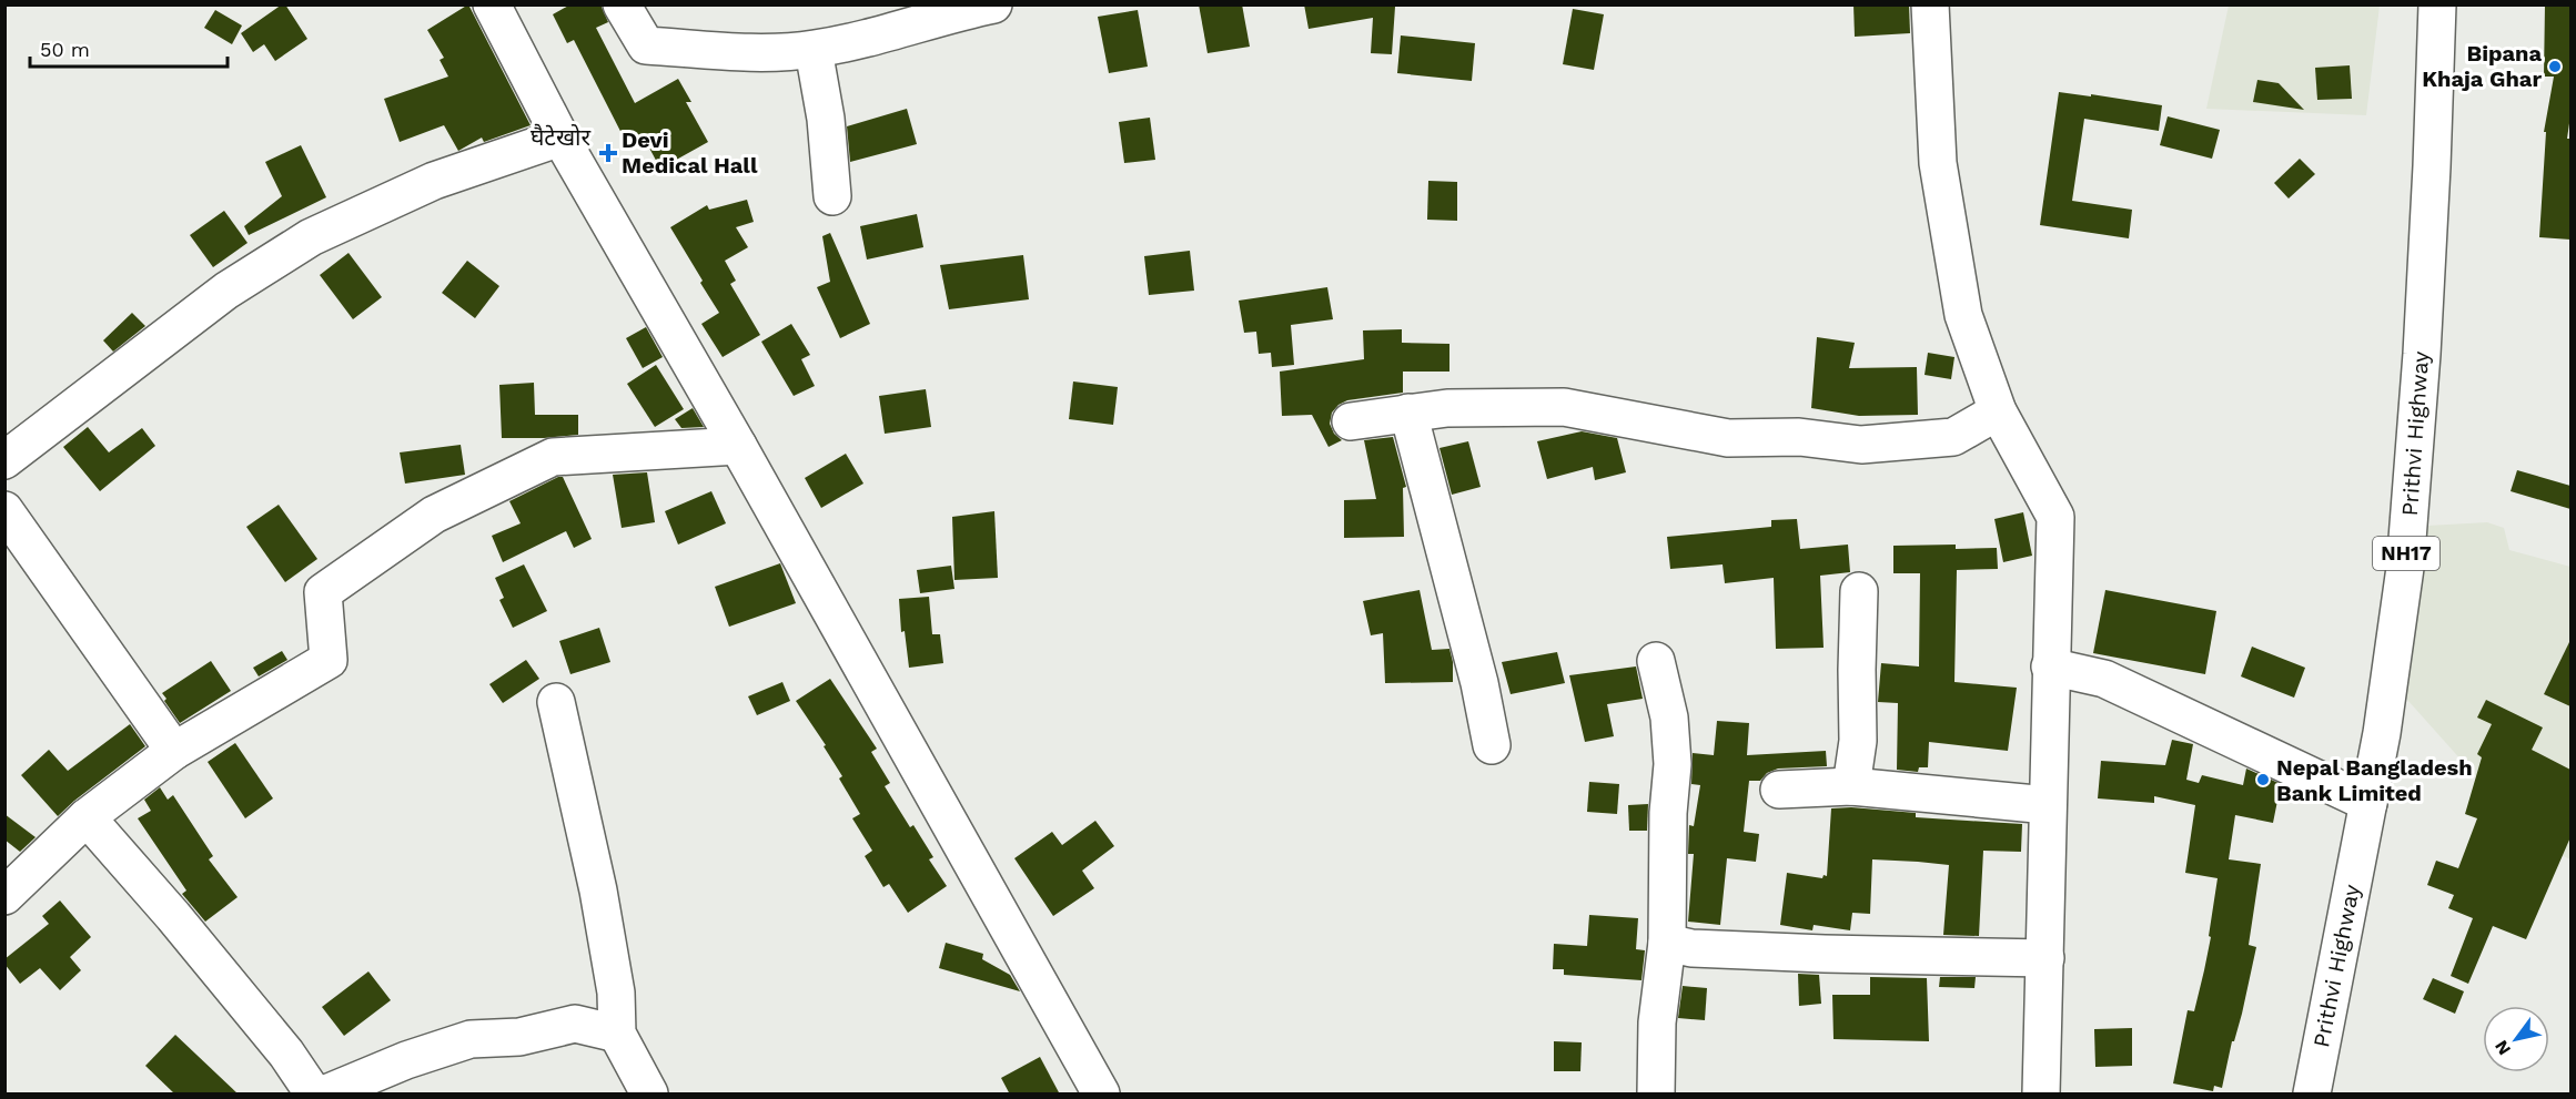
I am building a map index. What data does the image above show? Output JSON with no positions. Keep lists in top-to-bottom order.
{
  "streets": {
    "main road": ["Prithvi Highway", "NH17"]
  },
  "districts": ["घैटेखोर"],
  "places": {
    "other": ["Bipana Khaja Ghar", "Nepal Bangladesh Bank Limited"],
    "health": ["Devi Medical Hall"]
  },
  "scale_bar": "50 m",
  "north": "bottom left"
}
